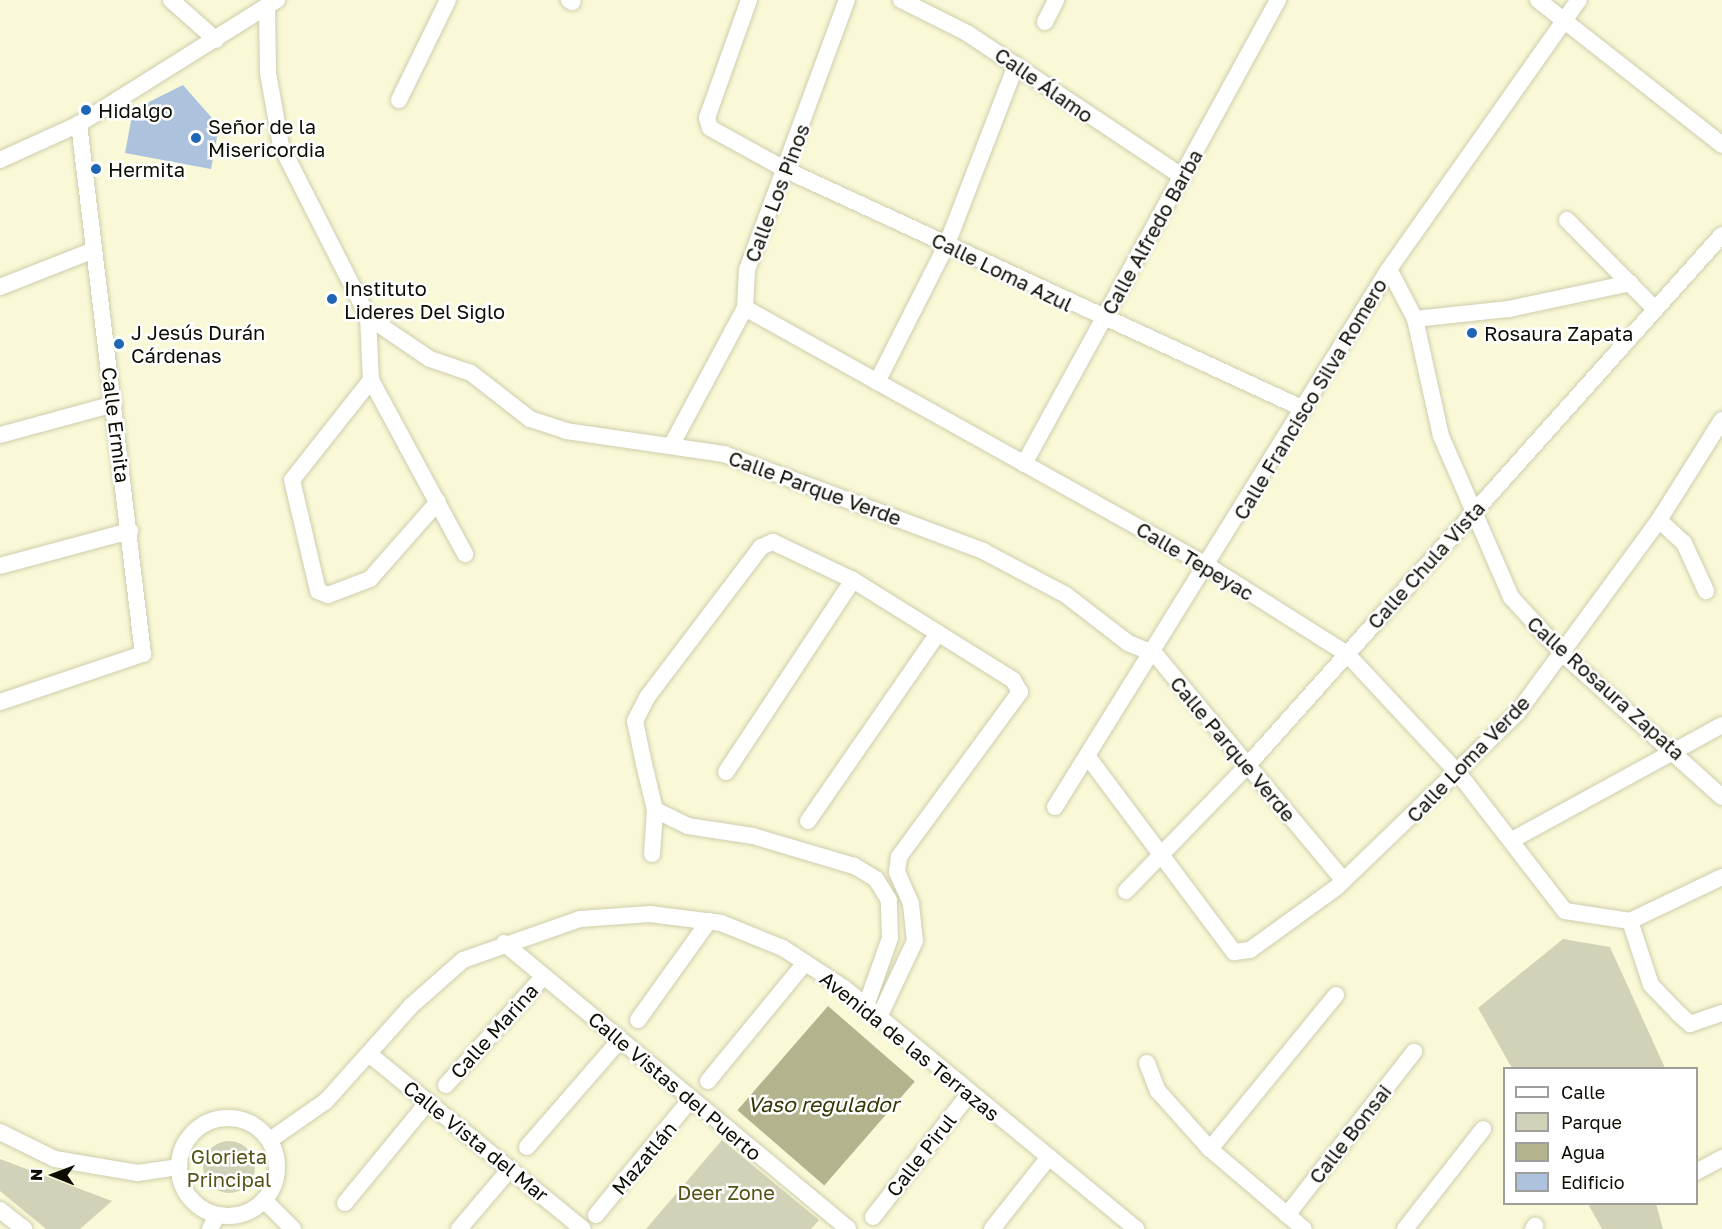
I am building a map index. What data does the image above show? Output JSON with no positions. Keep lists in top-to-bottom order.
{
  "streets": {
    "street": [
      "Calle Álamo",
      "Calle Los Pinos",
      "Calle Alfredo Barba",
      "Calle Loma Azul",
      "Calle Francisco Silva Romero",
      "Calle Ermita",
      "Calle Parque Verde",
      "Calle Tepeyac",
      "Calle Chula Vista",
      "Calle Rosaura Zapata",
      "Calle Loma Verde",
      "Calle Marina",
      "Avenida de las Terrazas",
      "Calle Vistas del Puerto",
      "Calle Bonsai",
      "Calle Vista del Mar",
      "Calle Pirul",
      "Mazatlán"
    ]
  },
  "crossings": [
    ["Calle Álamo", "Calle Alfredo Barba"],
    ["Calle Los Pinos", "Calle Loma Azul"],
    ["Calle Los Pinos", "Calle Parque Verde"],
    ["Calle Los Pinos", "Calle Tepeyac"],
    ["Calle Alfredo Barba", "Calle Loma Azul"],
    ["Calle Alfredo Barba", "Calle Tepeyac"],
    ["Calle Loma Azul", "Calle Francisco Silva Romero"],
    ["Calle Francisco Silva Romero", "Calle Parque Verde"],
    ["Calle Francisco Silva Romero", "Calle Tepeyac"],
    ["Calle Francisco Silva Romero", "Calle Rosaura Zapata"],
    ["Calle Parque Verde", "Calle Chula Vista"],
    ["Calle Parque Verde", "Calle Loma Verde"],
    ["Calle Tepeyac", "Calle Chula Vista"],
    ["Calle Tepeyac", "Calle Loma Verde"],
    ["Calle Chula Vista", "Calle Rosaura Zapata"],
    ["Calle Chula Vista", "Calle Loma Verde"],
    ["Calle Rosaura Zapata", "Calle Loma Verde"],
    ["Calle Marina", "Calle Vistas del Puerto"],
    ["Avenida de las Terrazas", "Calle Vistas del Puerto"],
    ["Avenida de las Terrazas", "Calle Vista del Mar"],
    ["Avenida de las Terrazas", "Calle Pirul"],
    ["Calle Vistas del Puerto", "Mazatlán"]
  ],
  "water": ["Vaso regulador"],
  "parks": ["Glorieta Principal", "Deer Zone"],
  "places": [
    "Hidalgo",
    "Señor de la Misericordia",
    "Hermita",
    "Instituto Lideres Del Siglo",
    "Rosaura Zapata",
    "J Jesús Durán Cárdenas"
  ],
  "legend": [
    "Calle",
    "Parque",
    "Agua",
    "Edificio"
  ],
  "north": "left"
}
